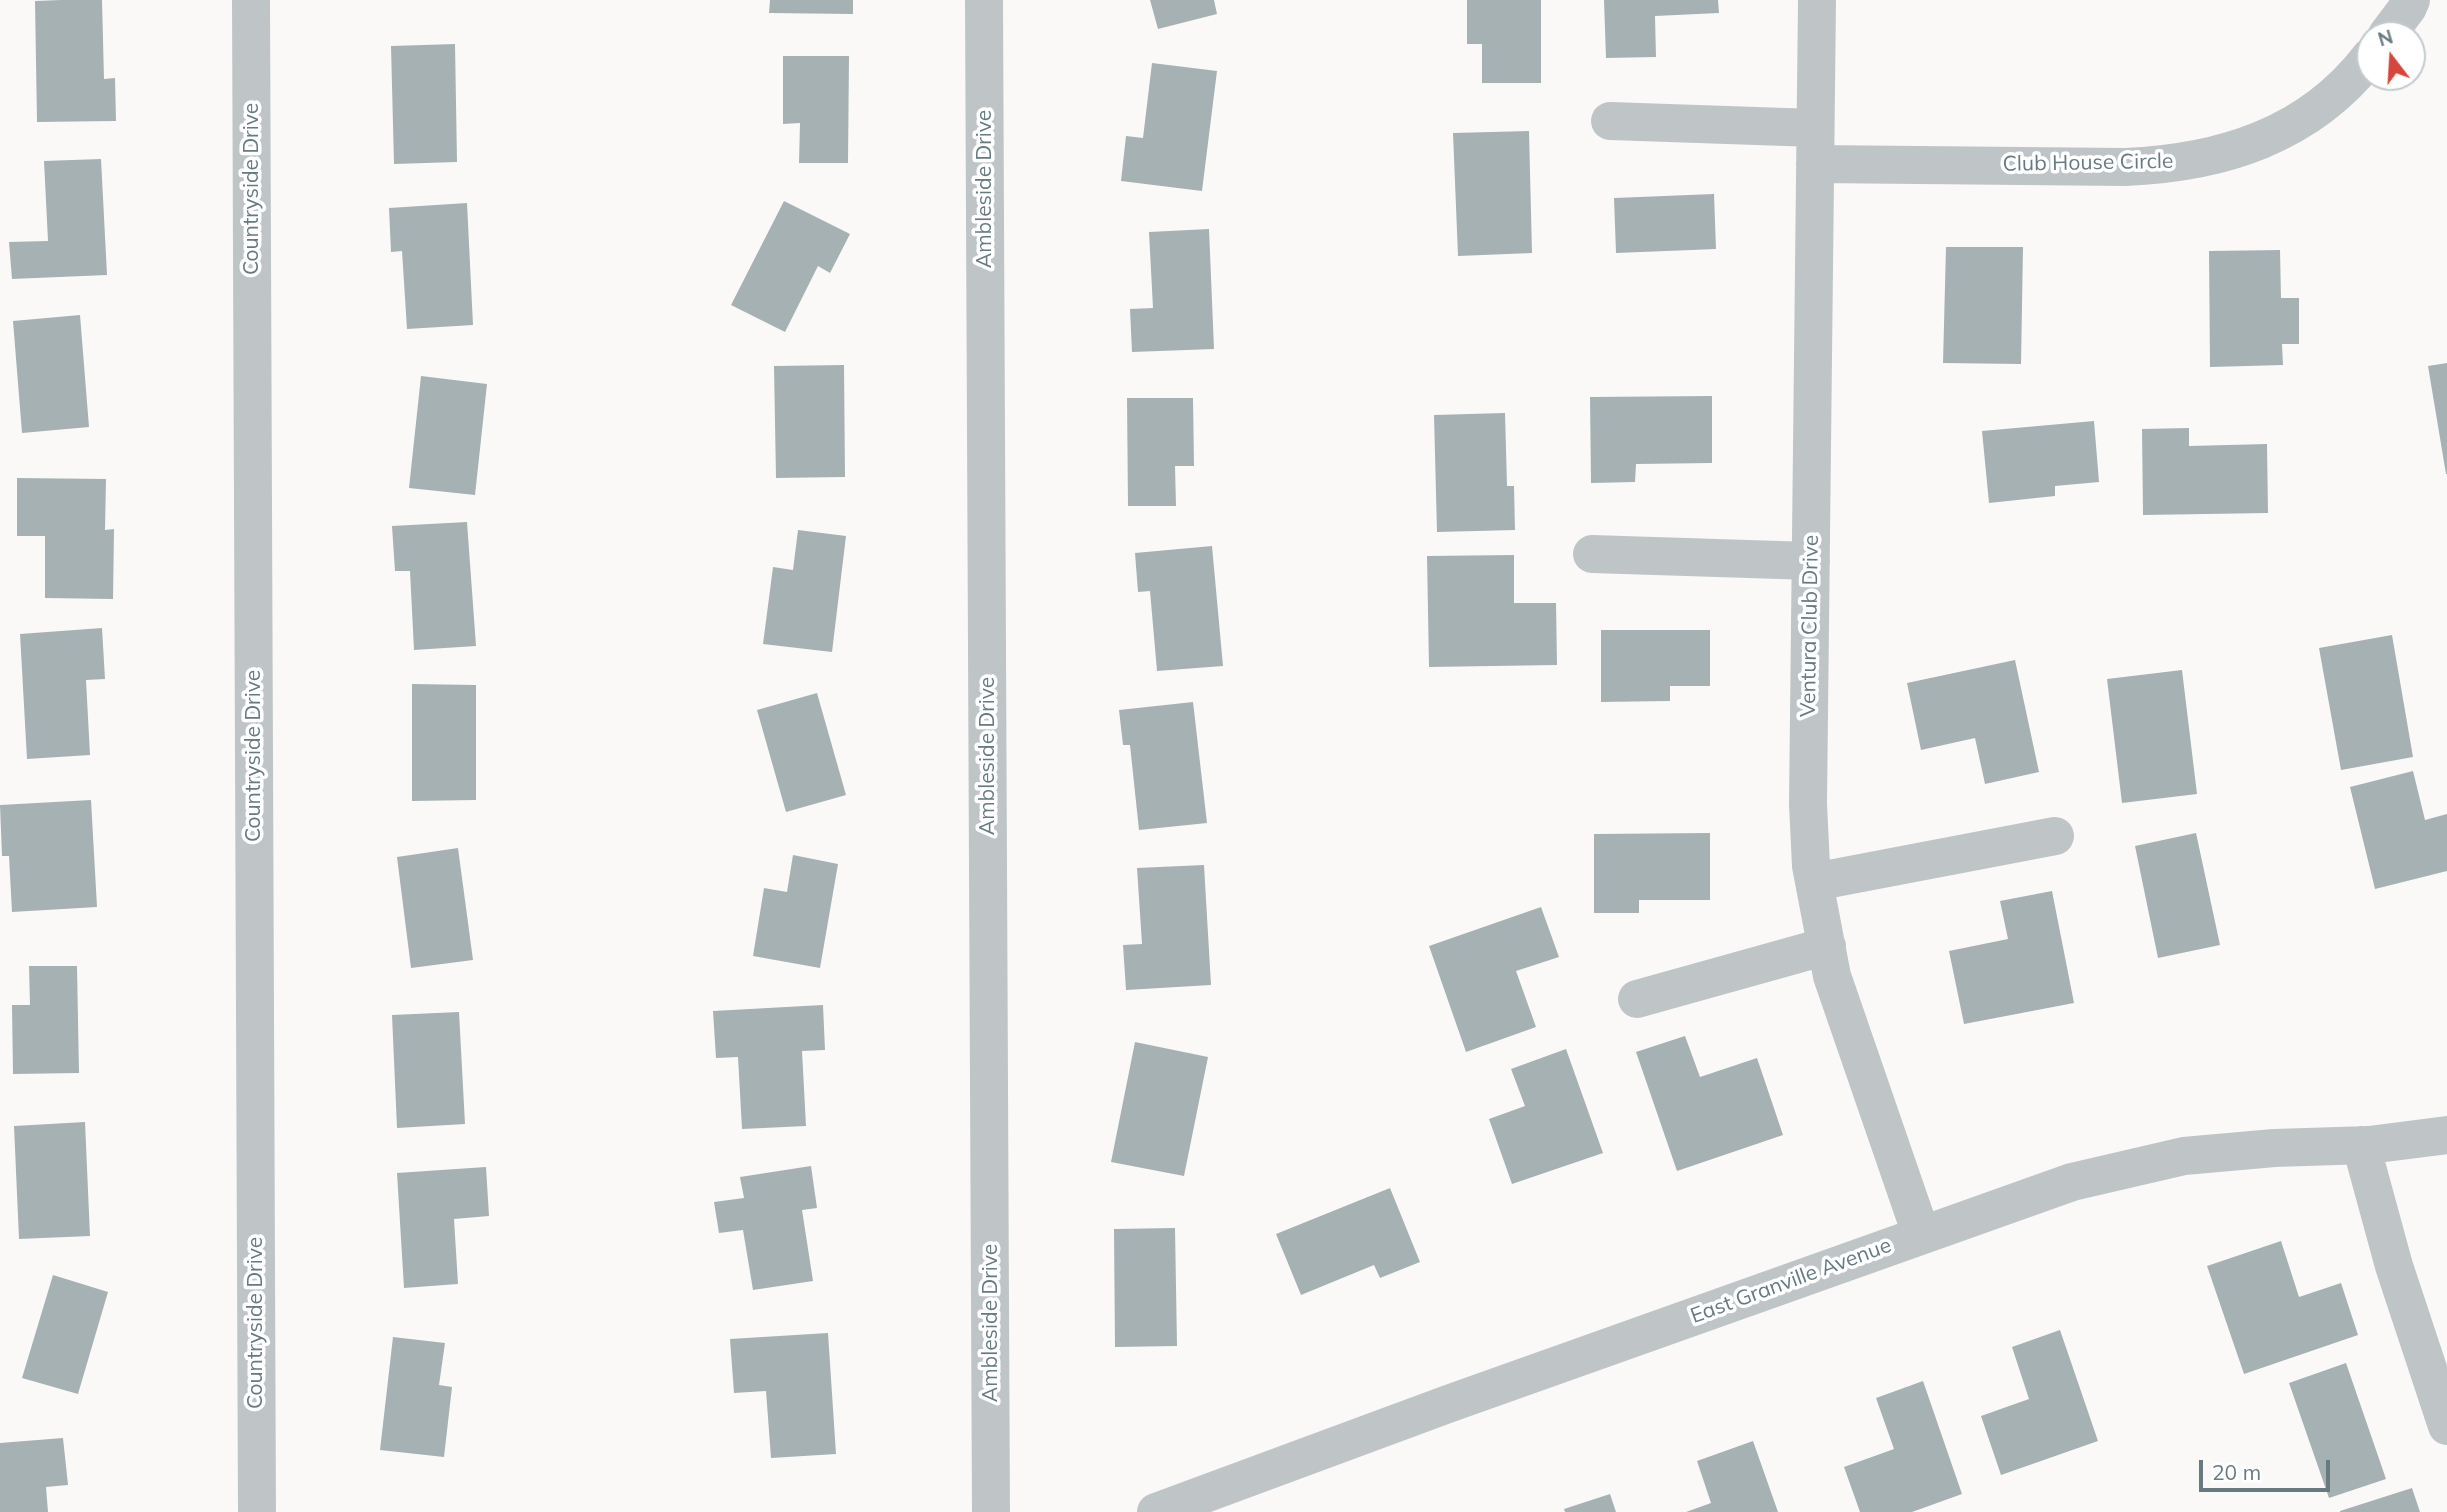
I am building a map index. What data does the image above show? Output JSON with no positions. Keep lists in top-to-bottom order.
{
  "streets": {
    "street": [
      "Club House Circle",
      "Countryside Drive",
      "Ambleside Drive",
      "Ventura Club Drive",
      "East Granville Avenue"
    ]
  },
  "crossings": [
    ["Club House Circle", "Ventura Club Drive"],
    ["Ventura Club Drive", "East Granville Avenue"]
  ],
  "scale_bar": "20 m",
  "north": "top"
}
